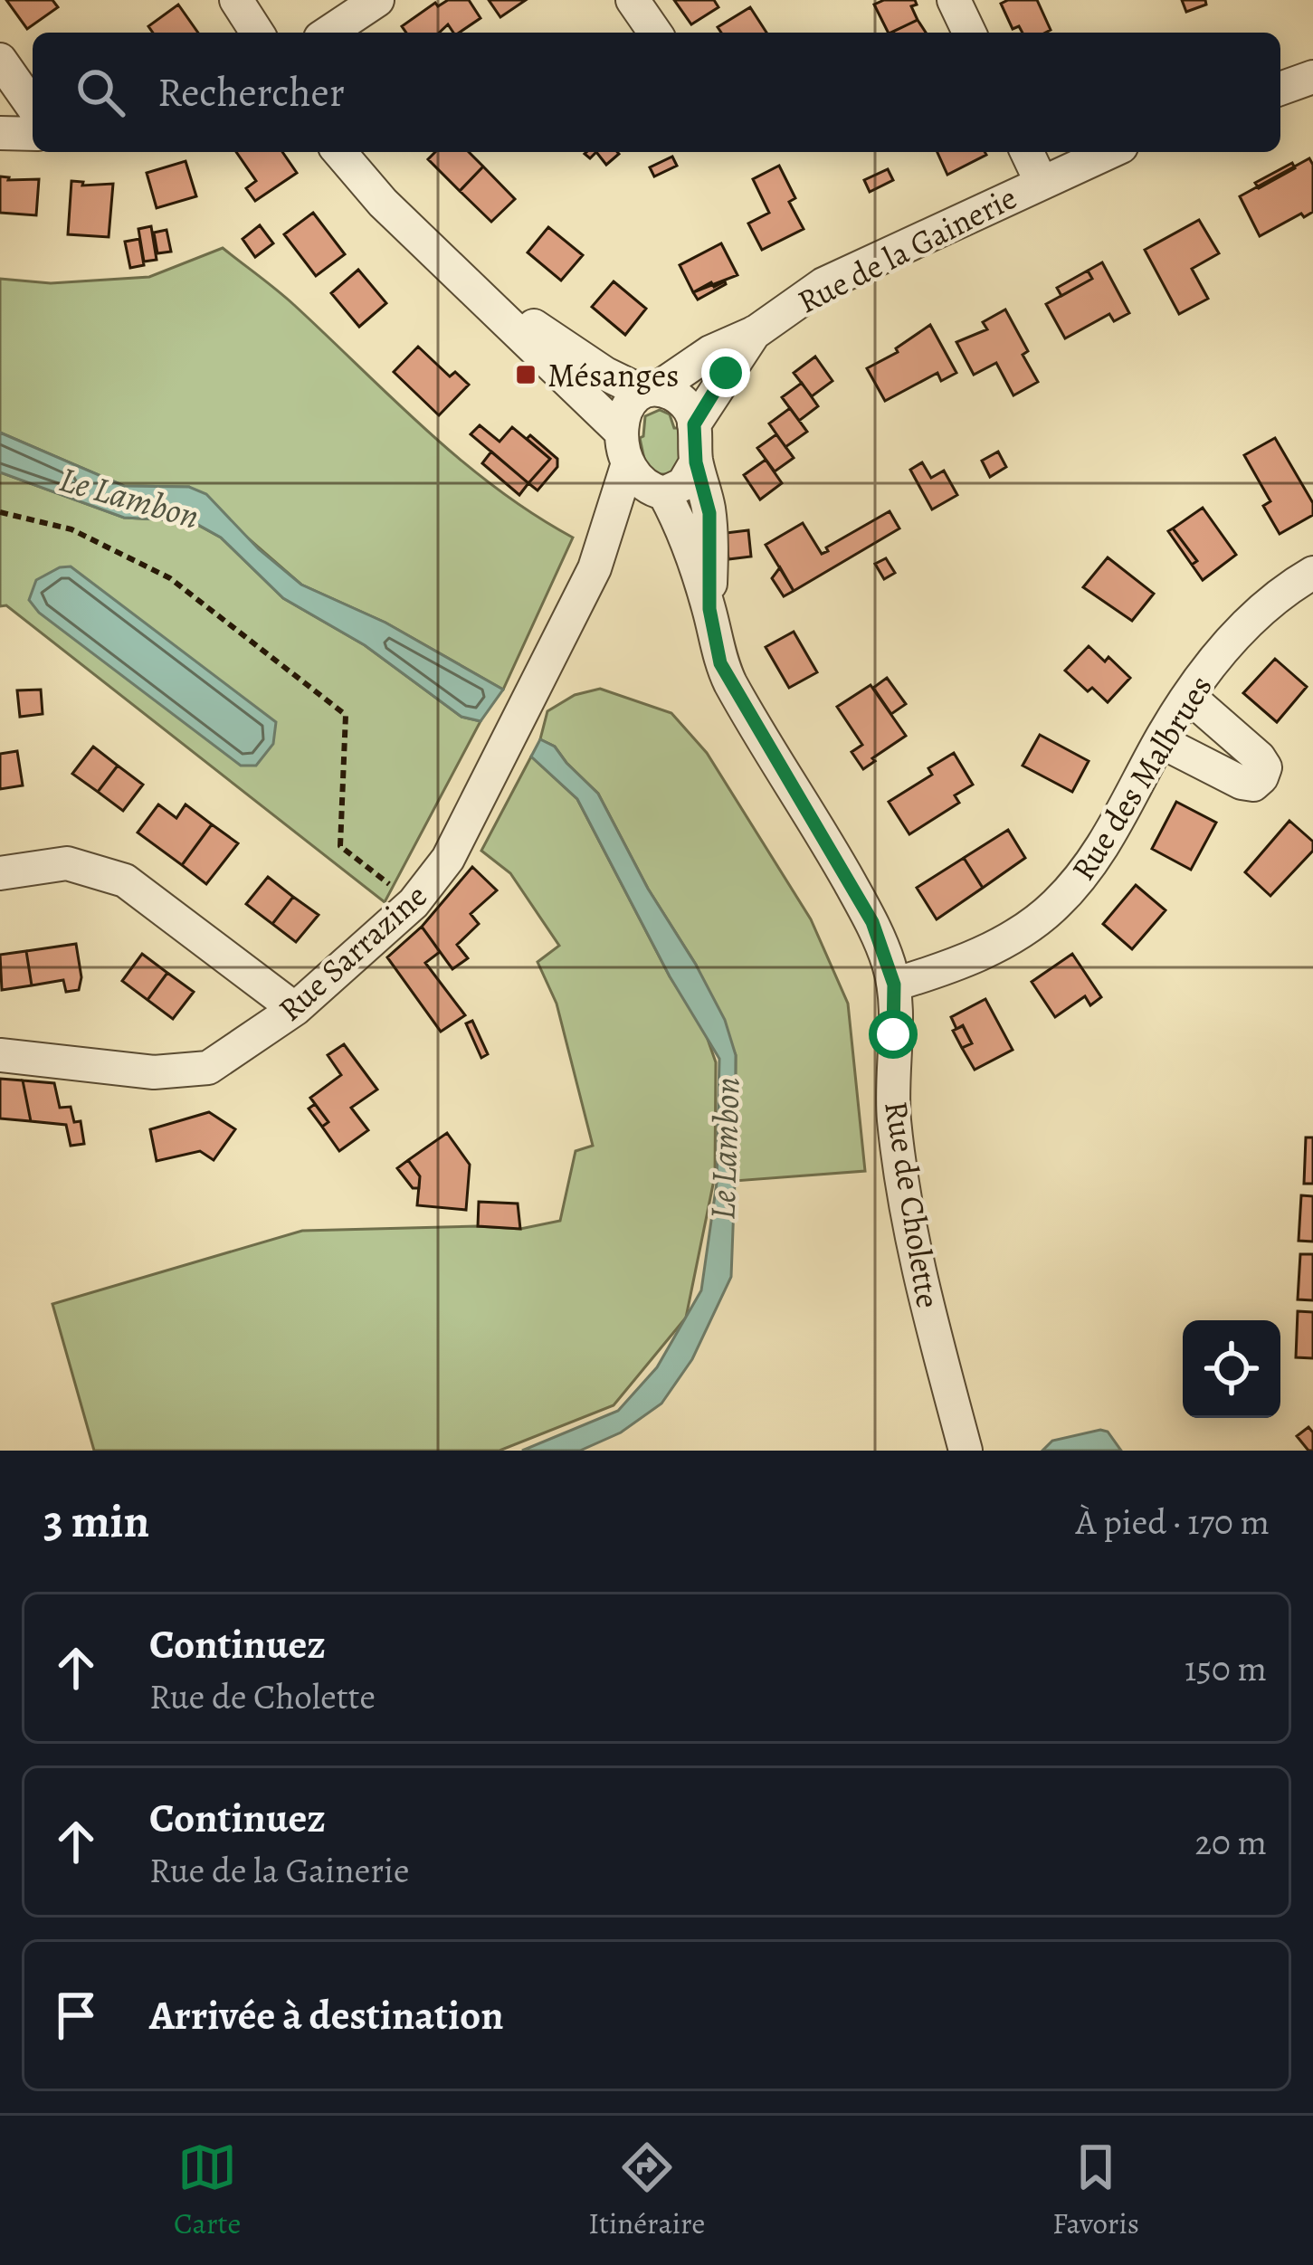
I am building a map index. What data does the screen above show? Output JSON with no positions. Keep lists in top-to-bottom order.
{
  "streets": {
    "street": [
      "Rue de la Gainerie",
      "Rue des Malbrues",
      "Rue Sarrazine",
      "Rue de Cholette"
    ]
  },
  "crossings": [
    ["Rue de la Gainerie", "Rue Sarrazine"],
    ["Rue de la Gainerie", "Rue de Cholette"],
    ["Rue des Malbrues", "Rue de Cholette"],
    ["Rue Sarrazine", "Rue de Cholette"]
  ],
  "water": ["Le Lambon"],
  "places": {
    "transit": ["Mésanges"]
  },
  "page": {
    "search": "Rechercher",
    "heading": ["3 min", "À pied · 170 m"],
    "list": [
      ["Continuez", "Rue de Cholette", "150 m"],
      ["Continuez", "Rue de la Gainerie", "20 m"],
      "Arrivée à destination"
    ],
    "nav": ["Carte", "Itinéraire", "Favoris"]
  }
}
